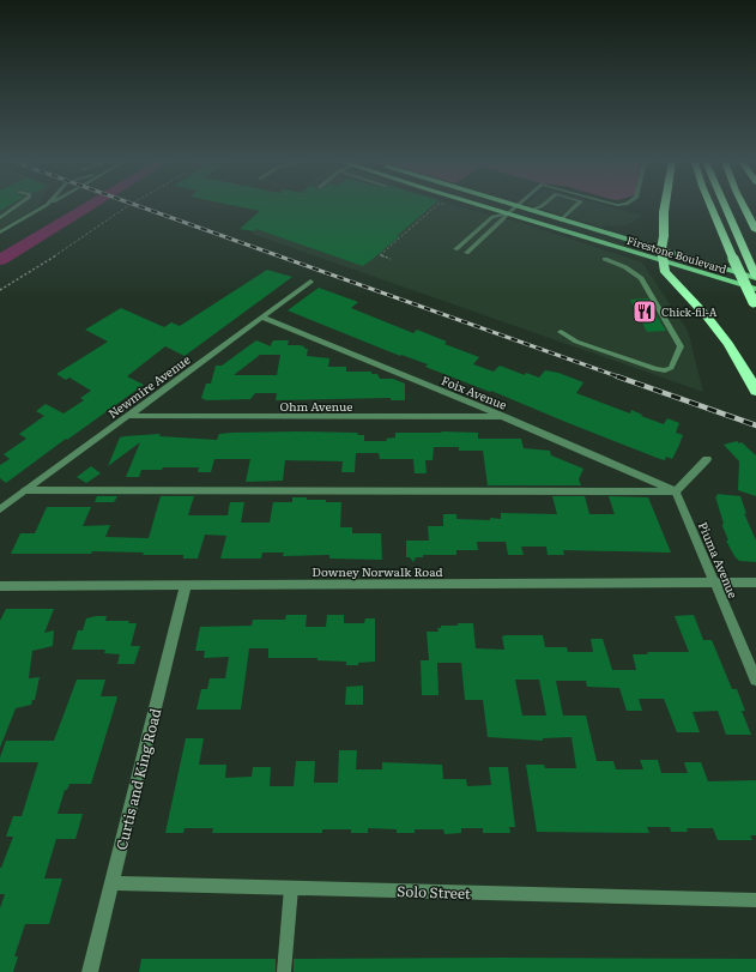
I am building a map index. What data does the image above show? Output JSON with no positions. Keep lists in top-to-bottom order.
{
  "streets": {
    "main road": ["Firestone Boulevard"],
    "street": [
      "Newmire Avenue",
      "Foix Avenue",
      "Ohm Avenue",
      "Piuma Avenue",
      "Downey Norwalk Road",
      "Curtis and King Road",
      "Solo Street"
    ]
  },
  "crossings": [
    ["Newmire Avenue", "Foix Avenue"],
    ["Newmire Avenue", "Ohm Avenue"],
    ["Foix Avenue", "Ohm Avenue"],
    ["Foix Avenue", "Piuma Avenue"],
    ["Piuma Avenue", "Downey Norwalk Road"],
    ["Downey Norwalk Road", "Curtis and King Road"],
    ["Curtis and King Road", "Solo Street"]
  ],
  "places": {
    "restaurant": ["Chick-fil-A"]
  }
}
